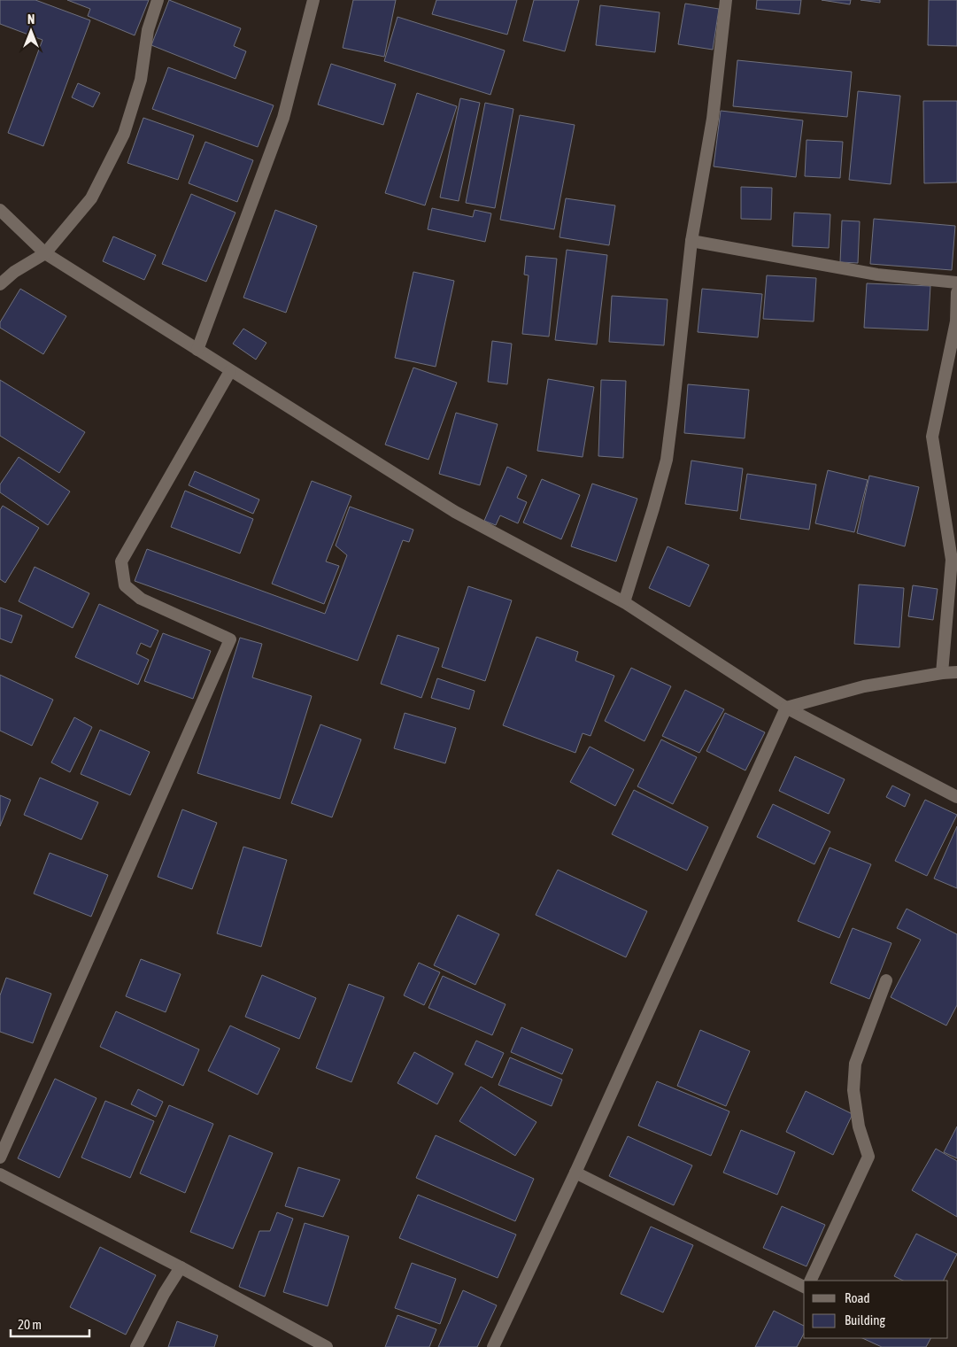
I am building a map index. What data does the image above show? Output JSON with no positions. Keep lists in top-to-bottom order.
{
  "legend": ["Road", "Building"],
  "scale_bar": "20 m",
  "north": "top"
}
